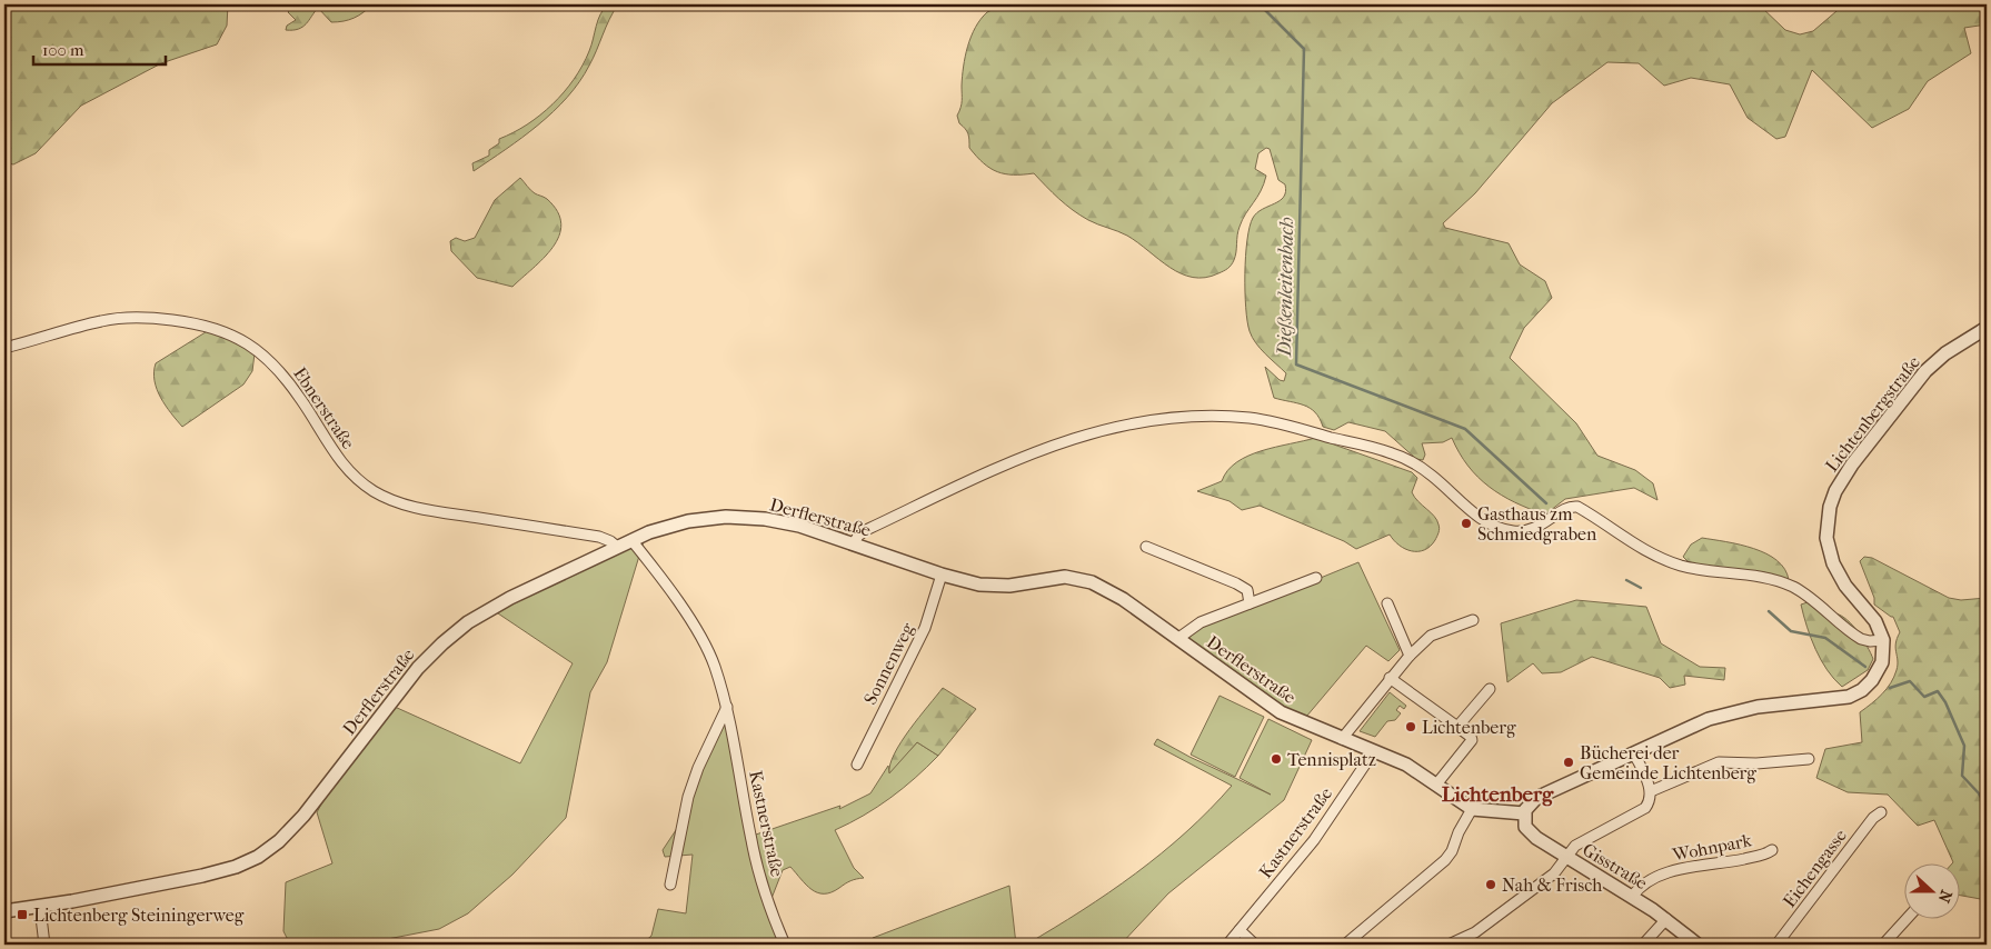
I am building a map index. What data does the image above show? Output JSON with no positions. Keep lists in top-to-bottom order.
{
  "streets": {
    "street": [
      "Ebnerstraße",
      "Lichtenbergstraße",
      "Derflerstraße",
      "Sonnenweg",
      "Kastnerstraße",
      "Wohnpark",
      "Gisstraße",
      "Eichengasse"
    ]
  },
  "crossings": [
    ["Ebnerstraße", "Derflerstraße"],
    ["Derflerstraße", "Sonnenweg"],
    ["Derflerstraße", "Kastnerstraße"],
    ["Derflerstraße", "Gisstraße"],
    ["Wohnpark", "Gisstraße"]
  ],
  "districts": ["Lichtenberg"],
  "water": ["Dießenleitenbach"],
  "places": {
    "other": [
      "Gasthaus zm Schmiedgraben",
      "Lichtenberg",
      "Tennisplatz",
      "Bücherei der Gemeinde Lichtenberg",
      "Nah & Frisch"
    ],
    "transit": ["Lichtenberg Steiningerweg"]
  },
  "scale_bar": "100 m",
  "north": "right"
}
